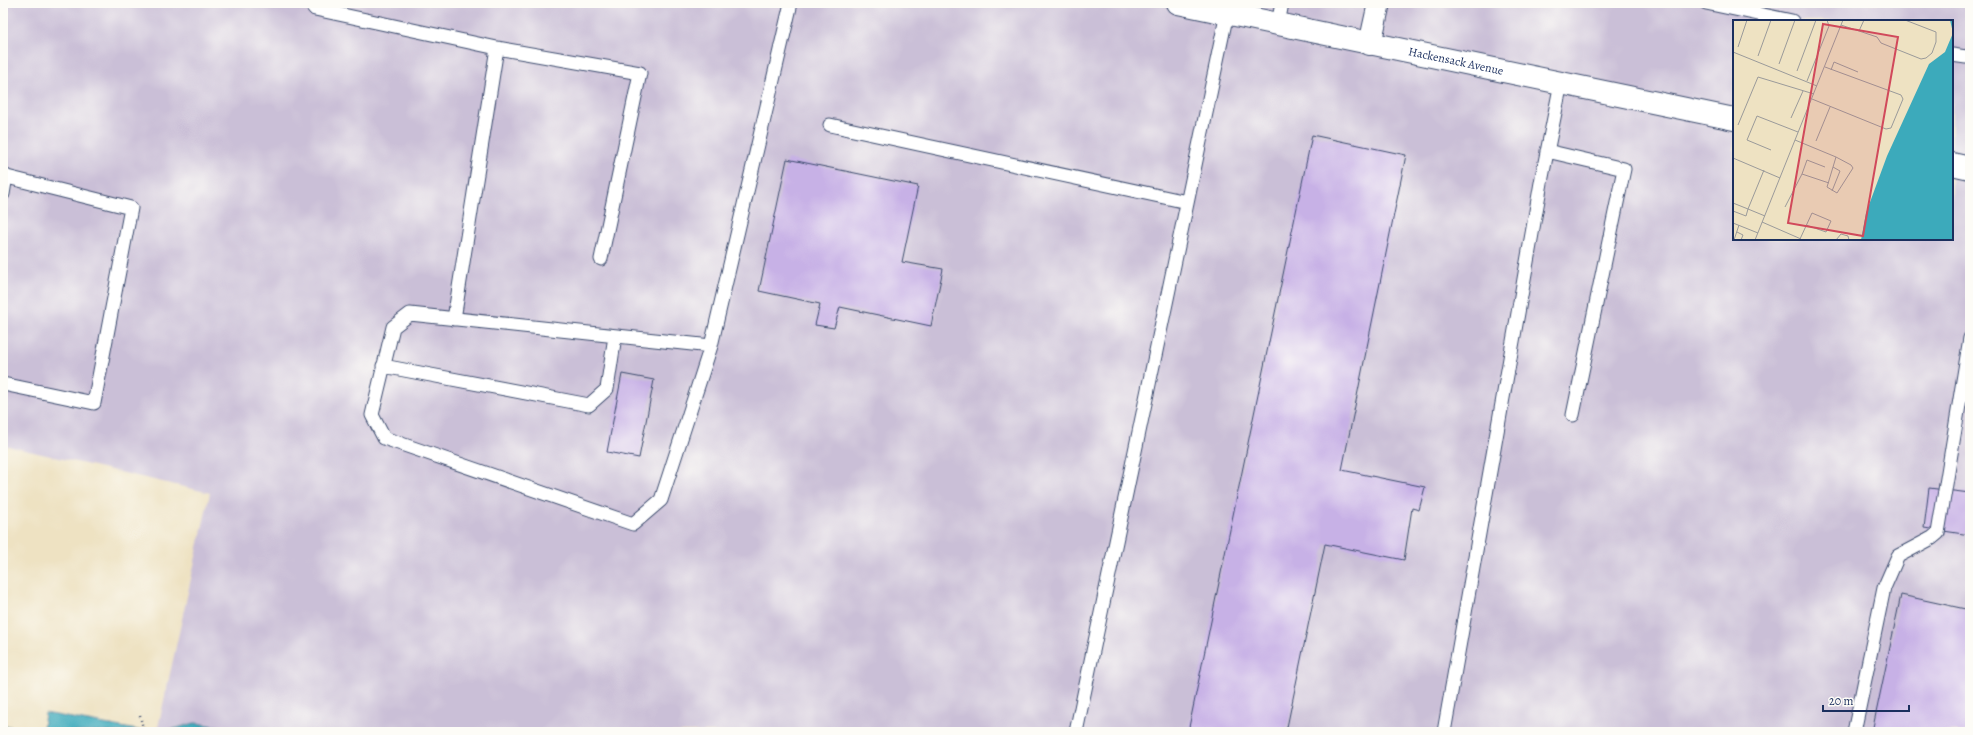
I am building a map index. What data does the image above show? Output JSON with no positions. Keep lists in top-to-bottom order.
{
  "streets": {
    "street": ["Hackensack Avenue"]
  },
  "scale_bar": "20 m"
}
